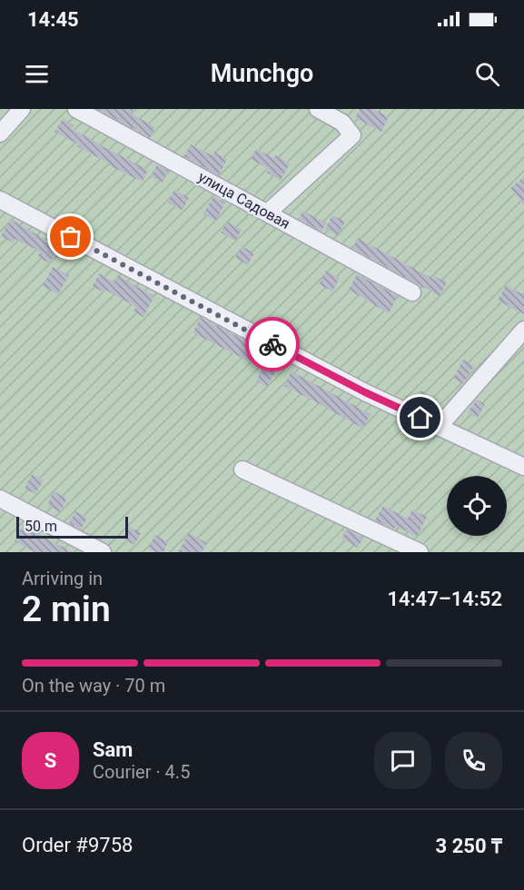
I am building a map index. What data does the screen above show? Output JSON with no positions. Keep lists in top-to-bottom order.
{
  "streets": {
    "street": ["улица Садовая"]
  },
  "scale_bar": "50 m",
  "page": {
    "status": "14:45",
    "header": "Munchgo",
    "scale": "50 m",
    "heading": ["2 min", "Arriving in", "14:47–14:52"],
    "panel": [
      "Sam",
      "Courier · 4.5",
      "Order #9758",
      "3 250 ₸"
    ],
    "bar": "On the way · 70 m",
    "round": "S"
  }
}
